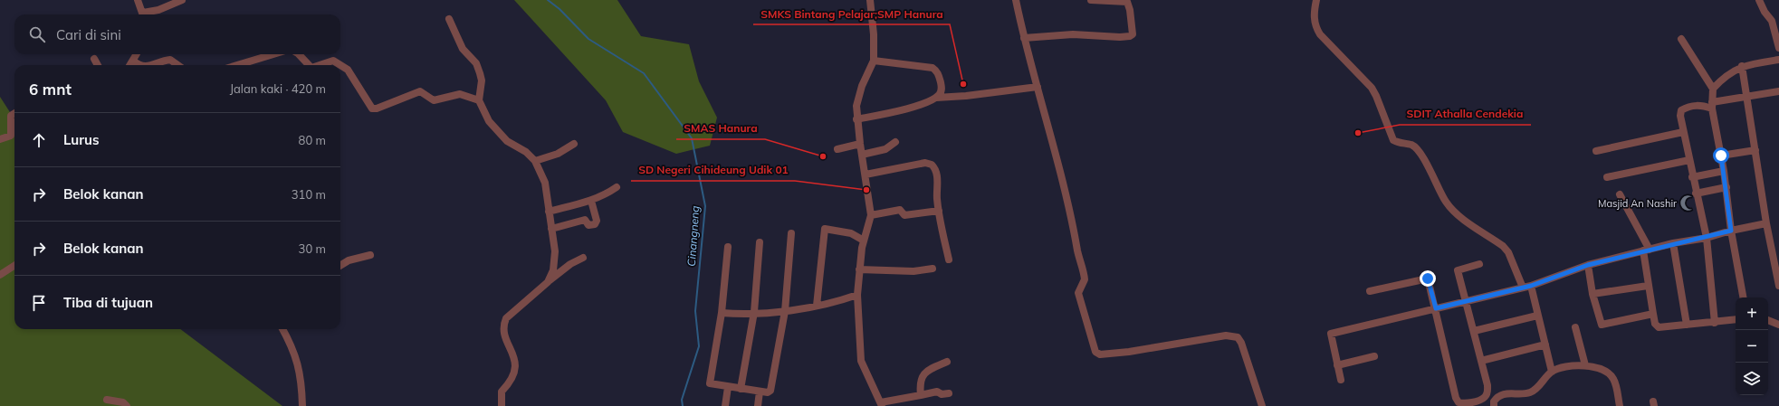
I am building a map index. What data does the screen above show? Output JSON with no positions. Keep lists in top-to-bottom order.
{
  "water": ["Cinangneng"],
  "places": {
    "other": [
      "SMKS Bintang Pelajar;SMP Hanura",
      "SDIT Athalla Cendekia",
      "SMAS Hanura",
      "SD Negeri Cihideung Udik 01"
    ],
    "mosque": ["Masjid An Nashir"]
  },
  "page": {
    "search": "Cari di sini",
    "heading": ["6 mnt", "Jalan kaki · 420 m"],
    "list": [
      ["Lurus", "80 m"],
      ["Belok kanan", "310 m"],
      ["Belok kanan", "30 m"],
      "Tiba di tujuan"
    ],
    "map_buttons": ["+", "−"]
  }
}
